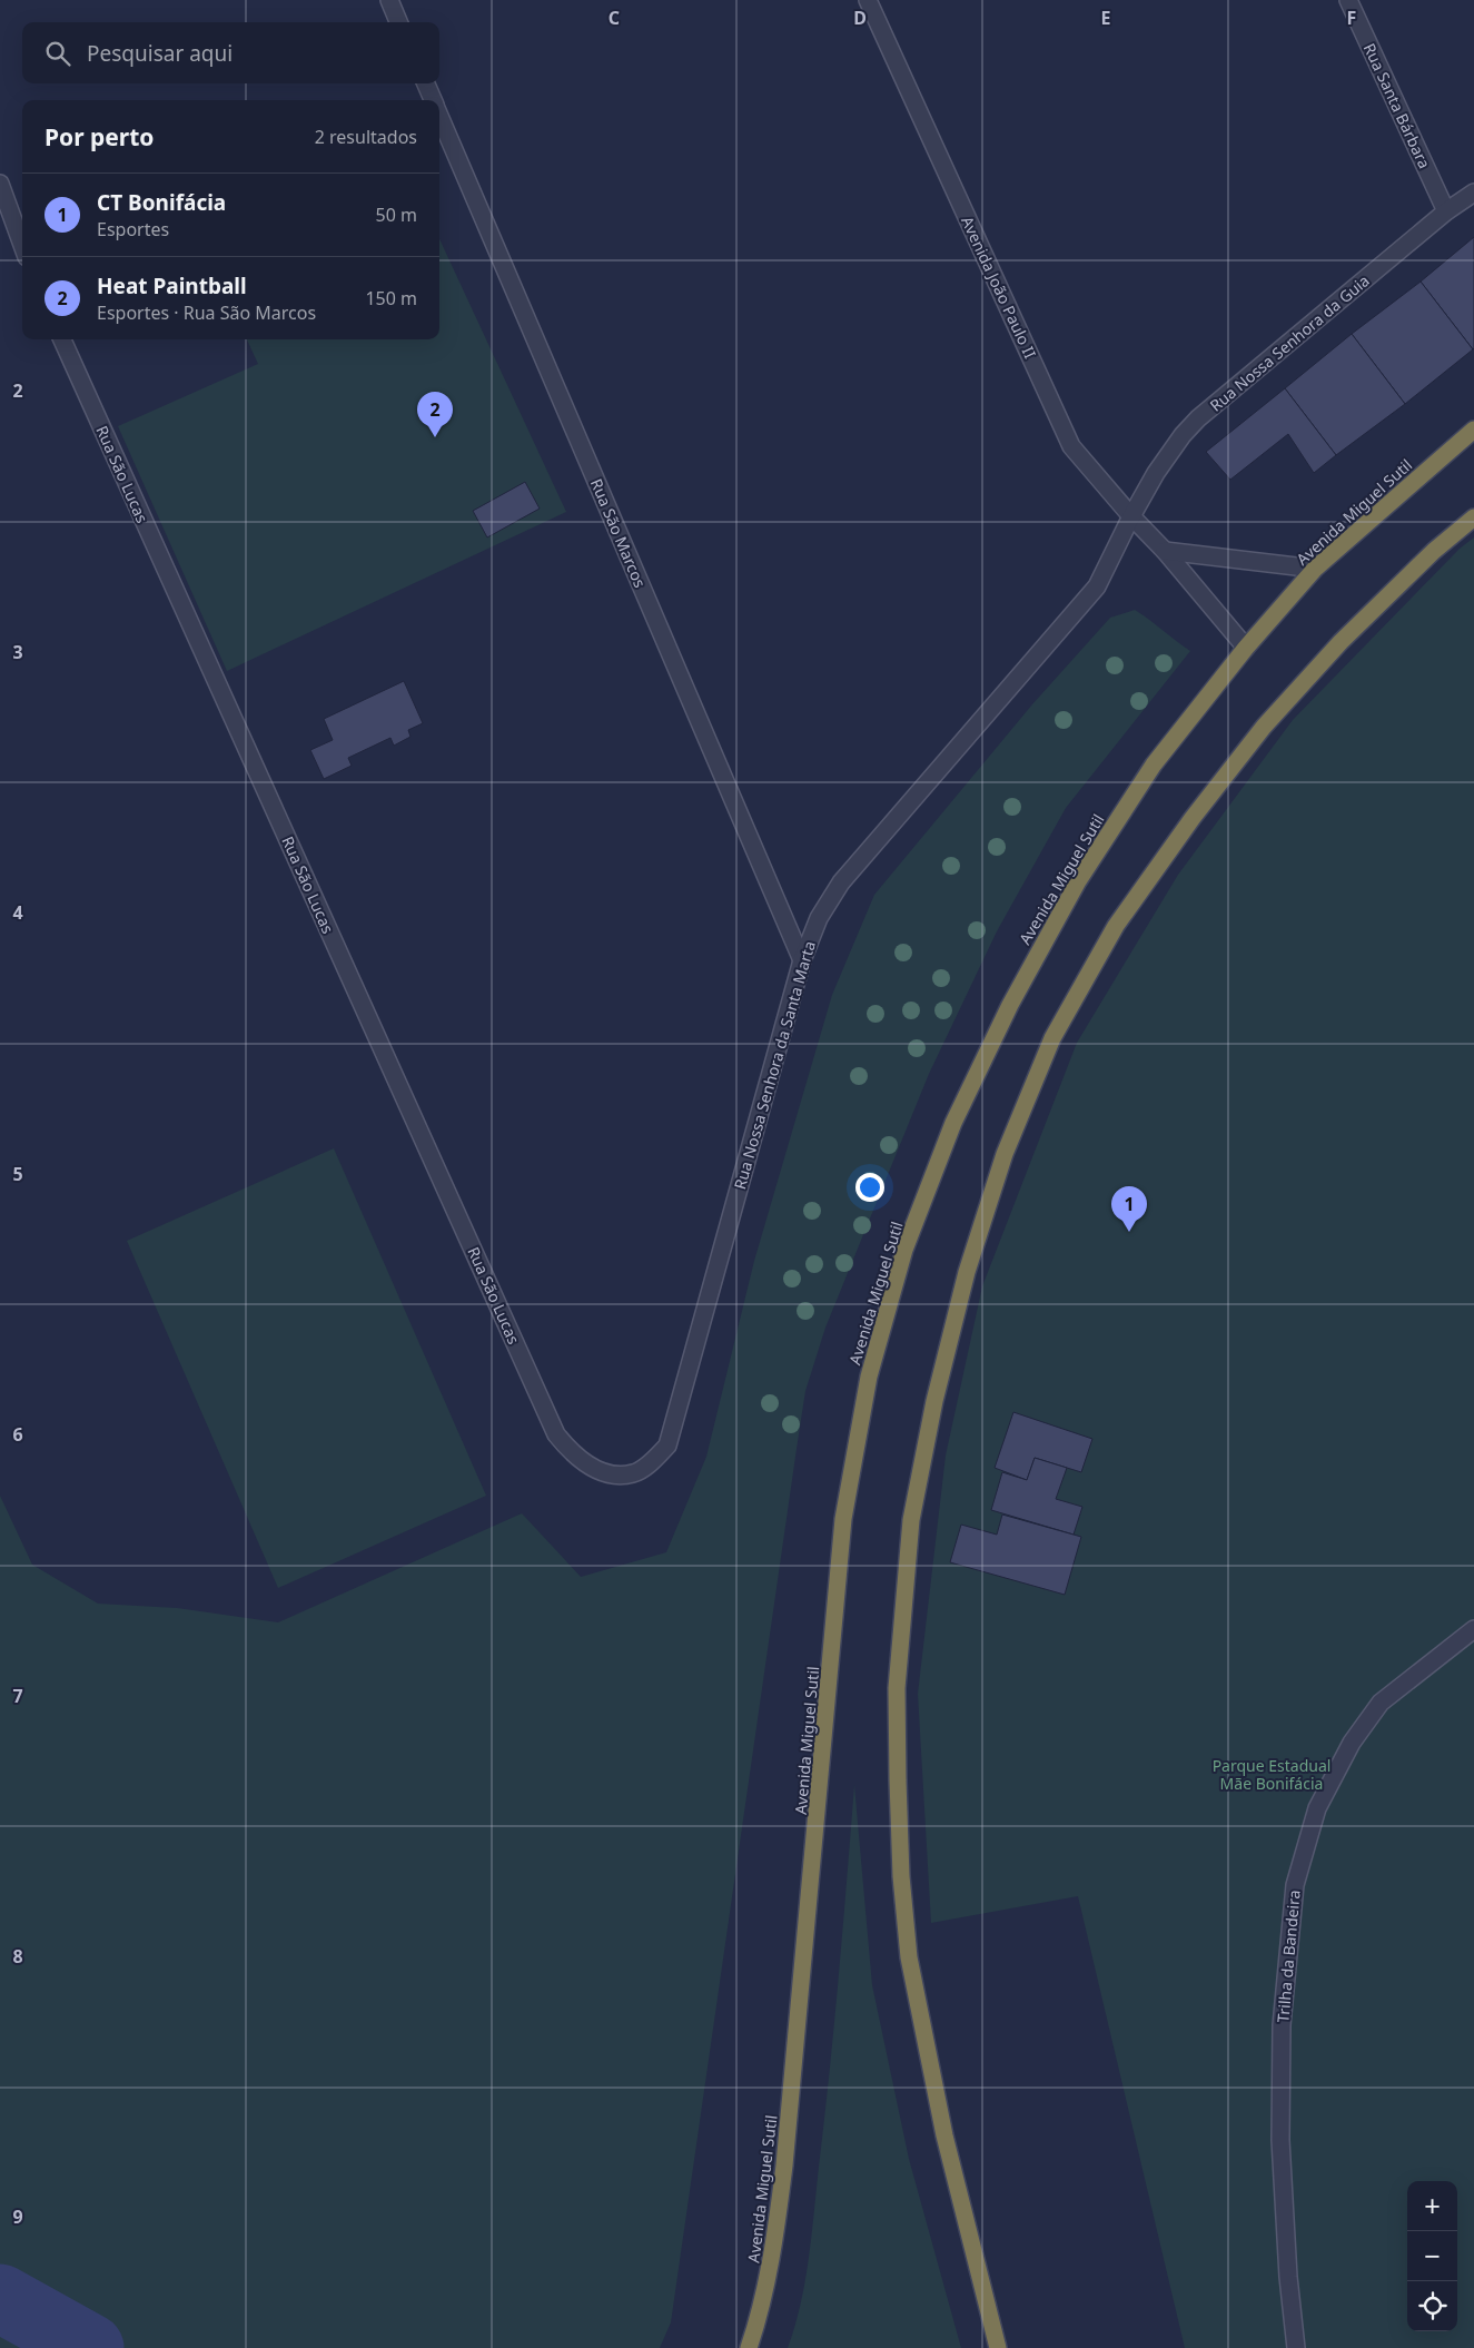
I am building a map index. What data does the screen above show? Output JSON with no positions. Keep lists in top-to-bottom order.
{
  "streets": {
    "highway": ["Avenida Miguel Sutil"],
    "street": [
      "Rua Santa Bárbara",
      "Avenida João Paulo II",
      "Rua Nossa Senhora da Guia",
      "Rua São Lucas",
      "Rua São Marcos",
      "Rua Nossa Senhora da Santa Marta",
      "Trilha da Bandeira"
    ]
  },
  "crossings": [
    ["Rua Santa Bárbara", "Rua Nossa Senhora da Guia"],
    ["Avenida João Paulo II", "Rua Nossa Senhora da Guia"],
    ["Avenida João Paulo II", "Avenida Miguel Sutil"],
    ["Avenida João Paulo II", "Rua Nossa Senhora da Santa Marta"],
    ["Rua Nossa Senhora da Guia", "Rua Nossa Senhora da Santa Marta"],
    ["Rua São Lucas", "Rua Nossa Senhora da Santa Marta"],
    ["Rua São Marcos", "Rua Nossa Senhora da Santa Marta"]
  ],
  "parks": ["Parque Estadual Mãe Bonifácia"],
  "page": {
    "search": "Pesquisar aqui",
    "heading": ["Por perto", "2 resultados"],
    "list": [
      {
        "mark": "1",
        "name": "CT Bonifácia",
        "note": "Esportes",
        "value": "50 m"
      },
      {
        "mark": "2",
        "name": "Heat Paintball",
        "note": "Esportes · Rua São Marcos",
        "value": "150 m"
      }
    ],
    "pins": ["2", "1"],
    "map_buttons": ["+", "−"]
  },
  "grid": {
    "columns": [
      "C",
      "D",
      "E",
      "F"
    ],
    "rows": [
      "2",
      "3",
      "4",
      "5",
      "6",
      "7",
      "8",
      "9"
    ]
  }
}
